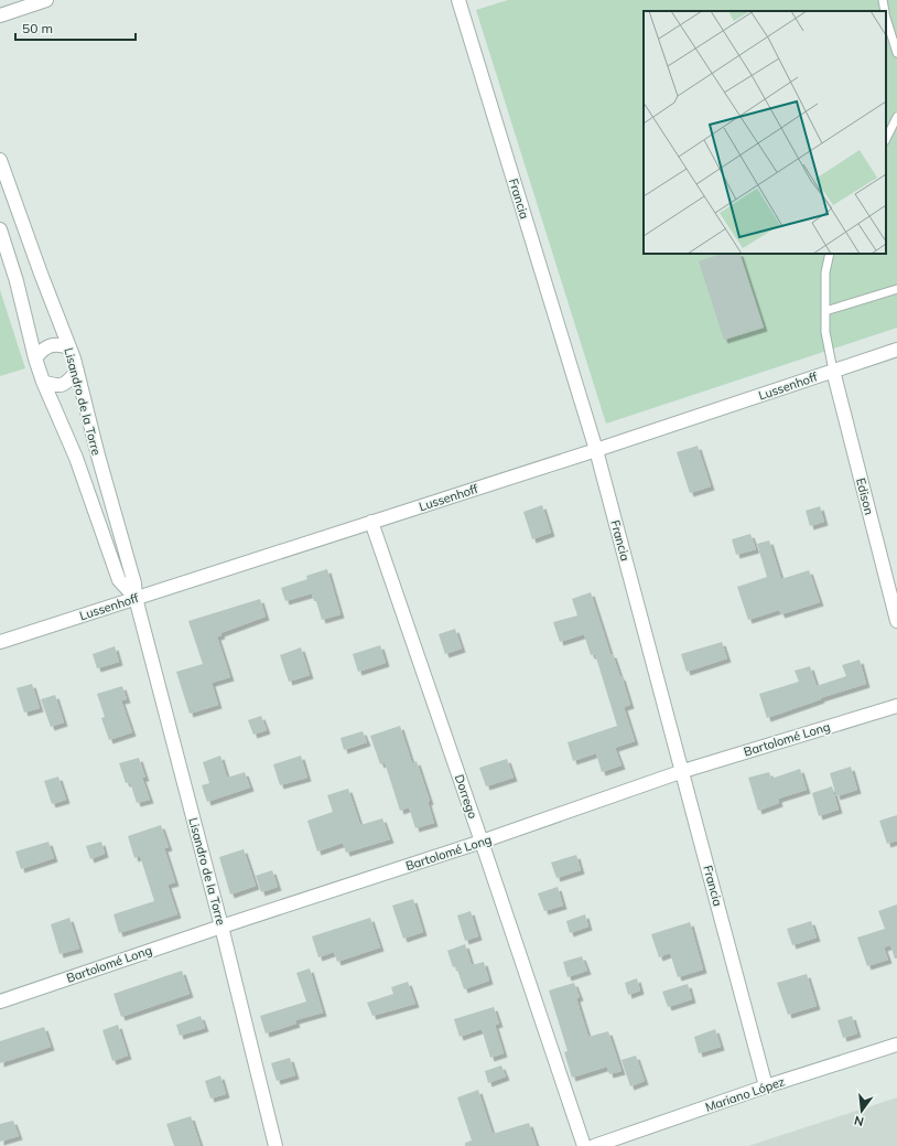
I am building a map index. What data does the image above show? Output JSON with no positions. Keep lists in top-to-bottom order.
{
  "streets": {
    "street": [
      "Francia",
      "Lussenhoff",
      "Lisandro de la Torre",
      "Edison",
      "Bartolomé Long",
      "Dorrego",
      "Mariano López"
    ]
  },
  "crossings": [
    ["Francia", "Lussenhoff"],
    ["Francia", "Bartolomé Long"],
    ["Francia", "Mariano López"],
    ["Lussenhoff", "Lisandro de la Torre"],
    ["Lussenhoff", "Edison"],
    ["Lussenhoff", "Dorrego"],
    ["Lisandro de la Torre", "Bartolomé Long"],
    ["Bartolomé Long", "Dorrego"]
  ],
  "scale_bar": "50 m",
  "north": "bottom"
}
